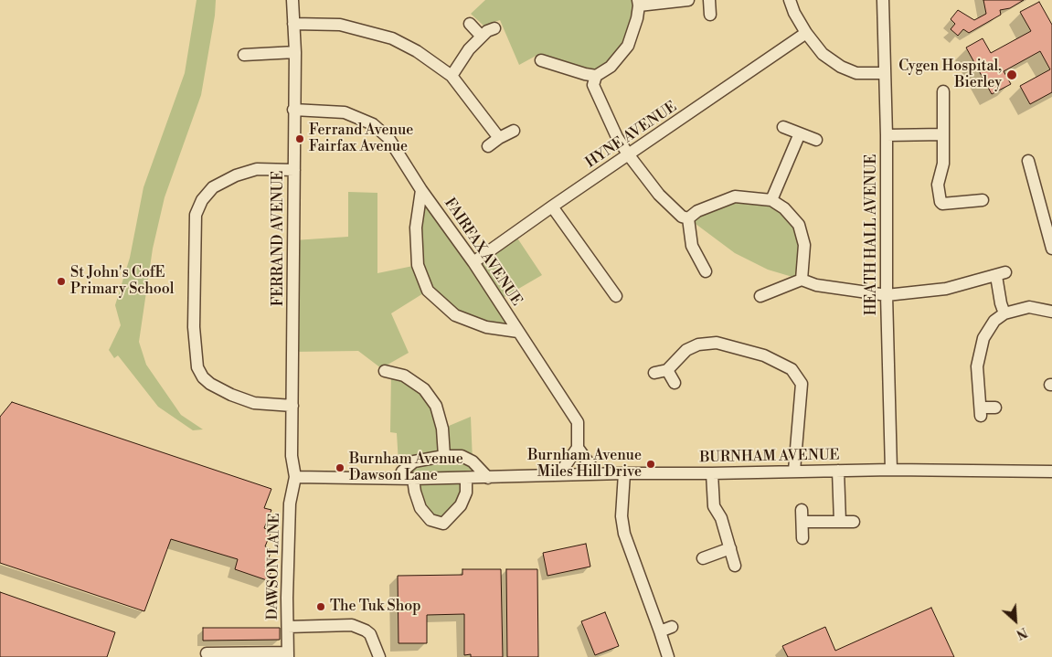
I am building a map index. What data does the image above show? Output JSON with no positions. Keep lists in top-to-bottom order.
{
  "streets": {
    "street": [
      "HYNE AVENUE",
      "HEATH HALL AVENUE",
      "FERRAND AVENUE",
      "FAIRFAX AVENUE",
      "BURNHAM AVENUE",
      "DAWSON LANE"
    ]
  },
  "crossings": [
    ["HYNE AVENUE", "FAIRFAX AVENUE"],
    ["HEATH HALL AVENUE", "BURNHAM AVENUE"],
    ["FERRAND AVENUE", "FAIRFAX AVENUE"],
    ["FERRAND AVENUE", "BURNHAM AVENUE"],
    ["FERRAND AVENUE", "DAWSON LANE"],
    ["BURNHAM AVENUE", "DAWSON LANE"]
  ],
  "places": [
    "Cygen Hospital, Bierley",
    "Ferrand Avenue Fairfax Avenue",
    "St John's CofE Primary School",
    "Burnham Avenue Miles Hill Drive",
    "Burnham Avenue Dawson Lane",
    "The Tuk Shop"
  ],
  "north": "bottom right"
}
